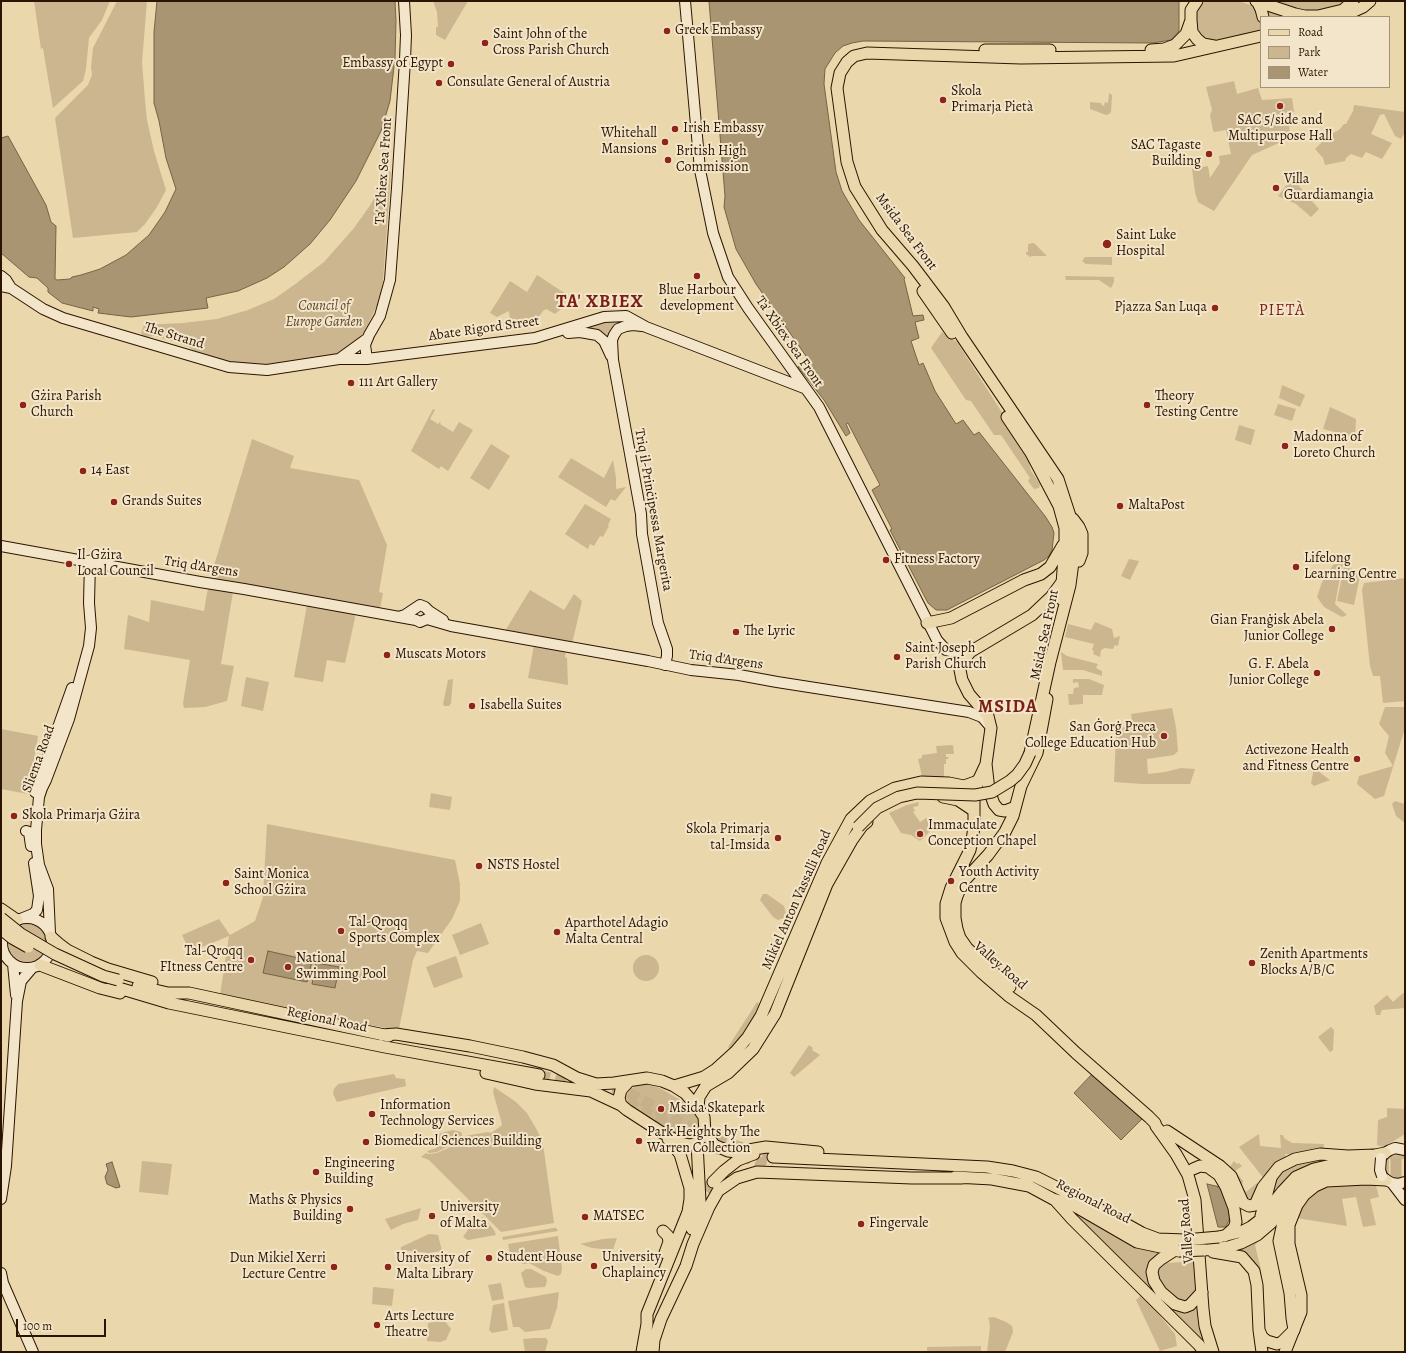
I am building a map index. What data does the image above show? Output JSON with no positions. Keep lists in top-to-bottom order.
{
  "streets": {
    "main road": [
      "Ta' Xbiex Sea Front",
      "Msida Sea Front",
      "Abate Rigord Street",
      "The Strand",
      "Triq il-Prinċipessa Margerita",
      "Triq d'Argens",
      "Sliema Road",
      "Mikiel Anton Vassalli Road",
      "Valley Road",
      "Regional Road"
    ]
  },
  "crossings": [
    ["Ta' Xbiex Sea Front", "Msida Sea Front"],
    ["Ta' Xbiex Sea Front", "Abate Rigord Street"],
    ["Ta' Xbiex Sea Front", "The Strand"],
    ["Msida Sea Front", "Mikiel Anton Vassalli Road"],
    ["Msida Sea Front", "Valley Road"],
    ["Abate Rigord Street", "The Strand"],
    ["Abate Rigord Street", "Triq il-Prinċipessa Margerita"],
    ["Triq il-Prinċipessa Margerita", "Triq d'Argens"],
    ["Triq d'Argens", "Sliema Road"],
    ["Mikiel Anton Vassalli Road", "Valley Road"]
  ],
  "districts": ["TA' XBIEX", "PIETÀ", "MSIDA"],
  "parks": ["Council of Europe Garden"],
  "places": [
    "Greek Embassy",
    "Saint John of the Cross Parish Church",
    "Embassy of Egypt",
    "Consulate General of Austria",
    "Skola Primarja Pietà",
    "SAC 5/side and Multipurpose Hall",
    "Irish Embassy",
    "Whitehall Mansions",
    "SAC Tagaste Building",
    "British High Commission",
    "Villa Guardiamangia",
    "Saint Luke Hospital",
    "Blue Harbour development",
    "Pjazza San Luqa",
    "111 Art Gallery",
    "Gżira Parish Church",
    "Theory Testing Centre",
    "Madonna of Loreto Church",
    "14 East",
    "Grands Suites",
    "MaltaPost",
    "Fitness Factory",
    "Il-Gżira Local Council",
    "Lifelong Learning Centre",
    "Gian Franġisk Abela Junior College",
    "The Lyric",
    "Muscats Motors",
    "Saint Joseph Parish Church",
    "G. F. Abela Junior College",
    "Isabella Suites",
    "San Ġorġ Preca College Education Hub",
    "Activezone Health and Fitness Centre",
    "Skola Primarja Gżira",
    "Immaculate Conception Chapel",
    "Skola Primarja tal-Imsida",
    "NSTS Hostel",
    "Youth Activity Centre",
    "Saint Monica School Gżira",
    "Tal-Qroqq Sports Complex",
    "Aparthotel Adagio Malta Central",
    "Tal-Qroqq FItness Centre",
    "Zenith Apartments Blocks A/B/C",
    "National Swimming Pool",
    "Msida Skatepark",
    "Information Technology Services",
    "Park Heights by The Warren Collection",
    "Biomedical Sciences Building",
    "Engineering Building",
    "Maths & Physics Building",
    "University of Malta",
    "MATSEC",
    "Fingervale",
    "Student House",
    "University Chaplaincy",
    "Dun Mikiel Xerri Lecture Centre",
    "University of Malta Library",
    "Arts Lecture Theatre"
  ],
  "legend": ["Road", "Park", "Water"],
  "scale_bar": "100 m"
}
